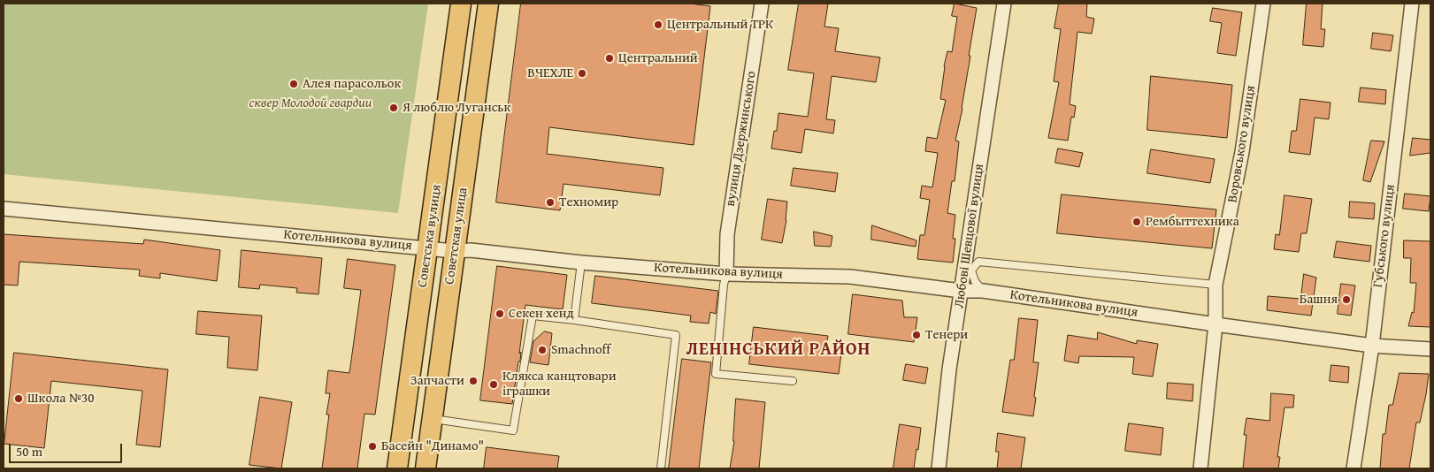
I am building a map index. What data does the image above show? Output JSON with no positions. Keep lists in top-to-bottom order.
{
  "streets": {
    "main road": ["Совєтська вулиця", "Советская улица"],
    "street": [
      "вулиця Дзержинського",
      "Воровського вулиця",
      "Любові Шевцової вулиця",
      "Губського вулиця",
      "Котельникова вулиця"
    ]
  },
  "crossings": [
    ["вулиця Дзержинського", "Котельникова вулиця"],
    ["Воровського вулиця", "Котельникова вулиця"],
    ["Совєтська вулиця", "Котельникова вулиця"],
    ["Советская улица", "Котельникова вулиця"],
    ["Любові Шевцової вулиця", "Котельникова вулиця"],
    ["Губського вулиця", "Котельникова вулиця"]
  ],
  "districts": ["ЛЕНІНСЬКИЙ РАЙОН"],
  "parks": ["сквер Молодой гвардии"],
  "places": [
    "Центральный ТРК",
    "Центральний",
    "ВЧЕХЛЕ",
    "Алея парасольок",
    "Я люблю Луганськ",
    "Техномир",
    "Рембыттехника",
    "Башня",
    "Секен хенд",
    "Тенери",
    "Smachnoff",
    "Запчасти",
    "Клякса канцтовари іграшки",
    "Школа №30",
    "Басейн \"Динамо\""
  ],
  "scale_bar": "50 m"
}
